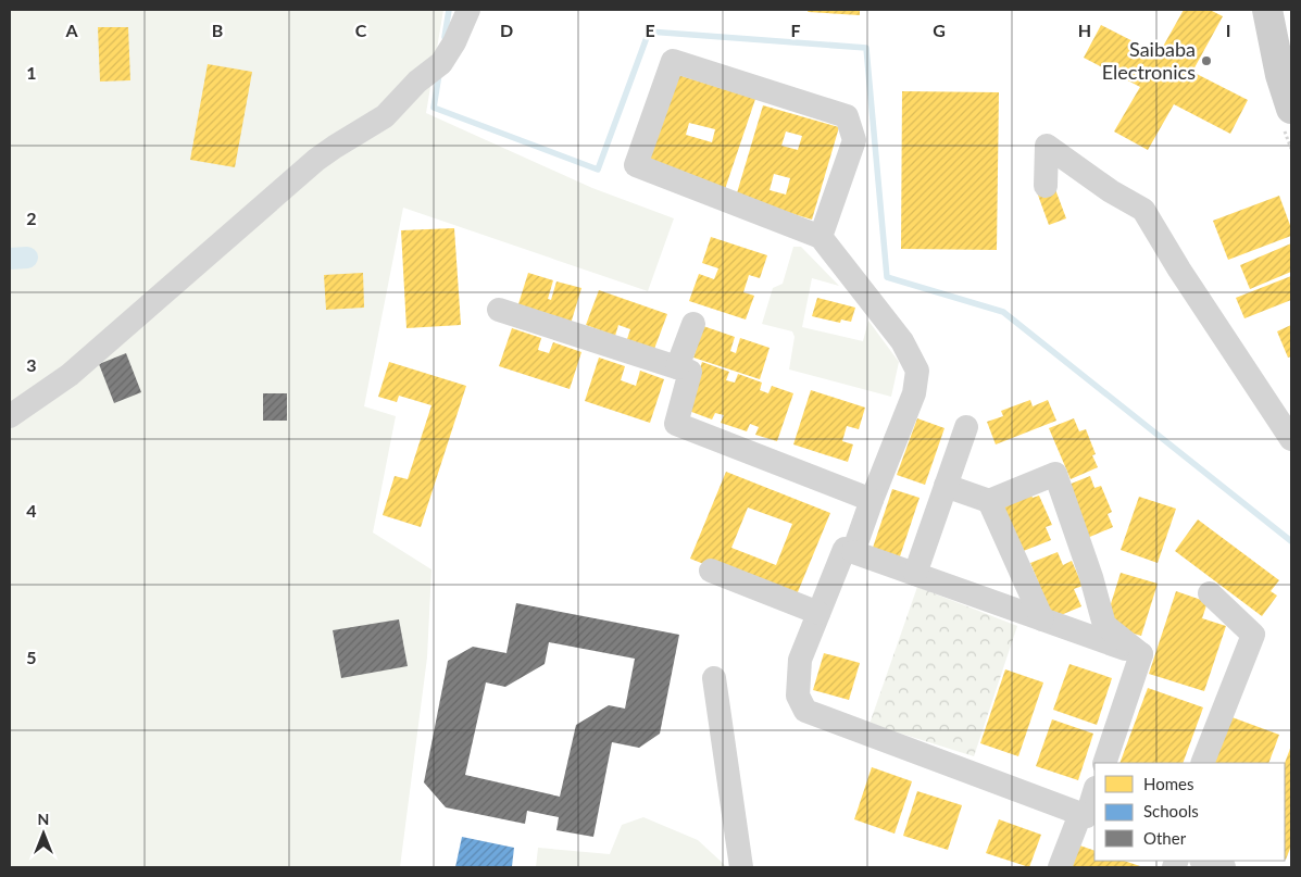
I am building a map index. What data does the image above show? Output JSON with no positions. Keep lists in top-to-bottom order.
{
  "places": ["Saibaba Electronics"],
  "legend": ["Homes", "Schools", "Other"],
  "north": "top",
  "grid": {
    "columns": [
      "A",
      "B",
      "C",
      "D",
      "E",
      "F",
      "G",
      "H",
      "I"
    ],
    "rows": [
      "1",
      "2",
      "3",
      "4",
      "5"
    ]
  }
}
